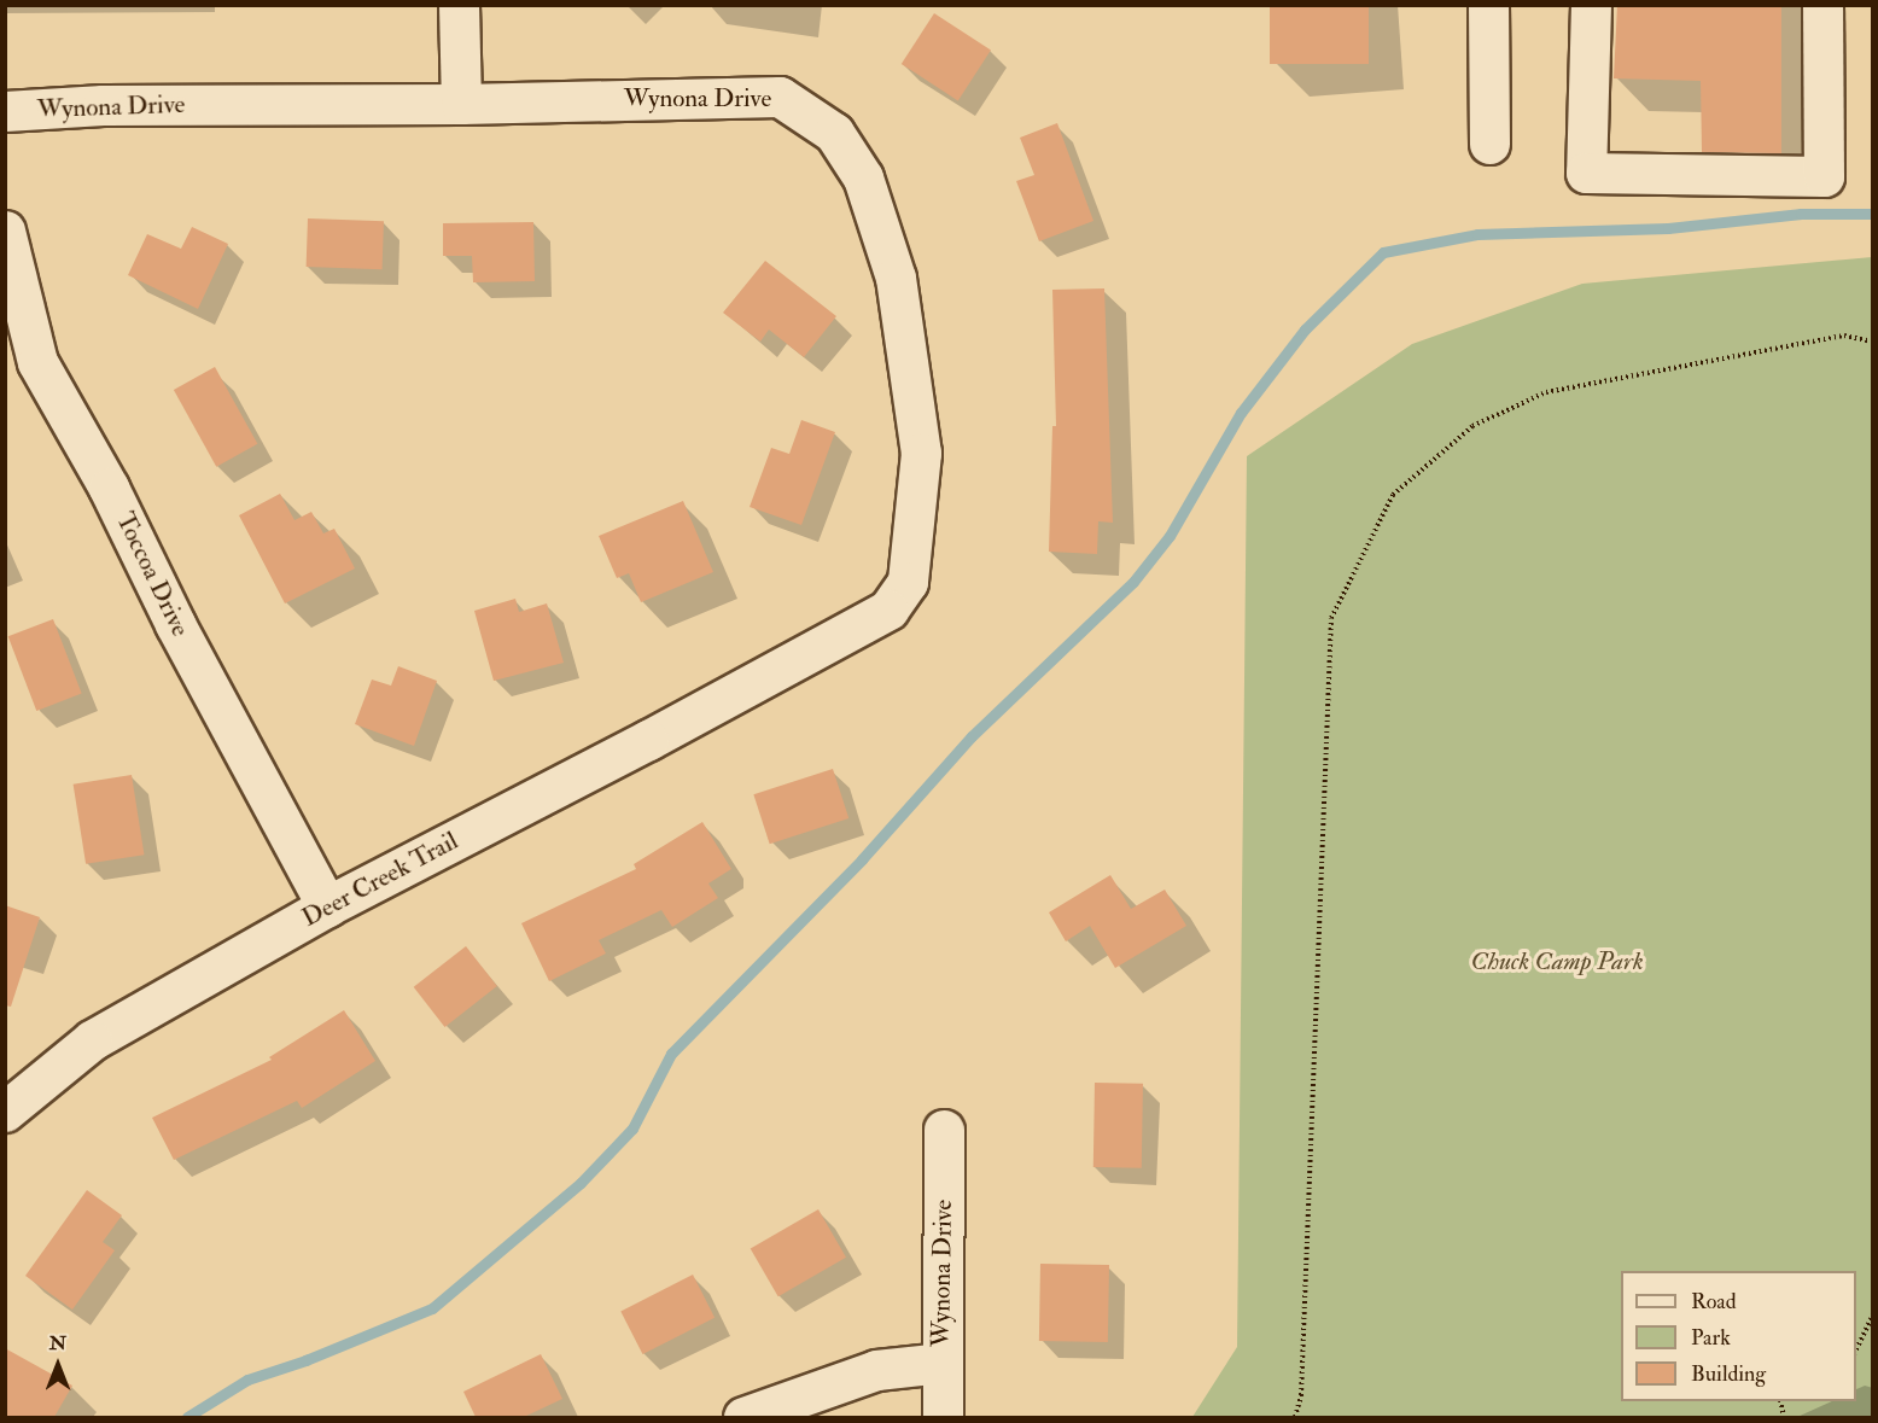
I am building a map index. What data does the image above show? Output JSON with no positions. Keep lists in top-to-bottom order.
{
  "streets": {
    "street": ["Wynona Drive", "Toccoa Drive", "Deer Creek Trail"]
  },
  "crossings": [
    ["Wynona Drive", "Deer Creek Trail"],
    ["Toccoa Drive", "Deer Creek Trail"]
  ],
  "parks": ["Chuck Camp Park"],
  "legend": ["Road", "Park", "Building"],
  "north": "top"
}
